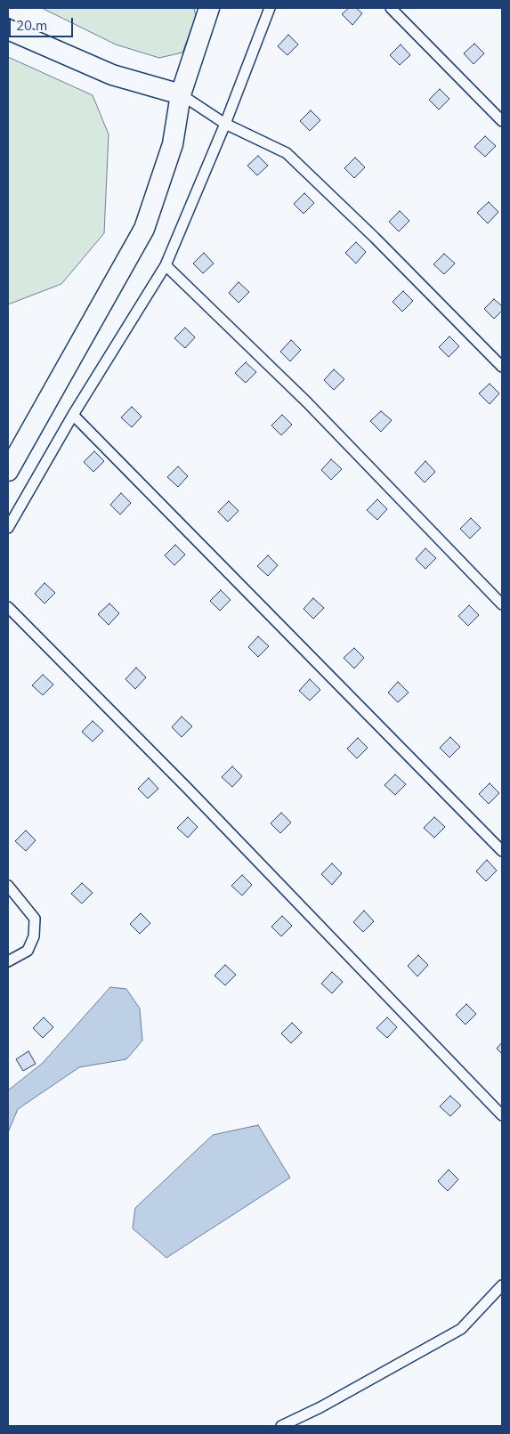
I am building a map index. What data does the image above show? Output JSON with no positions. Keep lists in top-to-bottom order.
{
  "scale_bar": "20 m"
}
